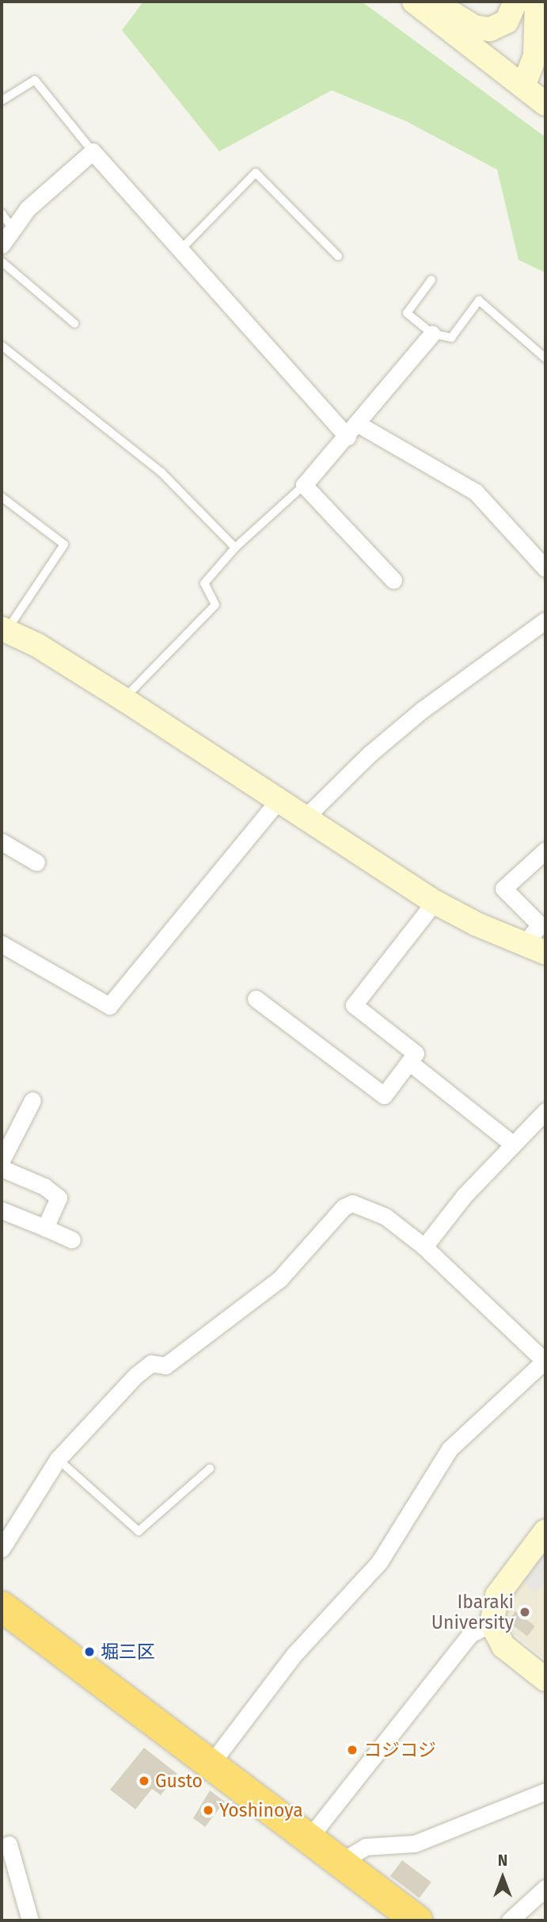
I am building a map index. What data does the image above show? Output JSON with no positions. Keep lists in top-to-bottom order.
{
  "places": [
    "Ibaraki University",
    "堀三区",
    "コジコジ",
    "Gusto",
    "Yoshinoya"
  ],
  "north": "top"
}
